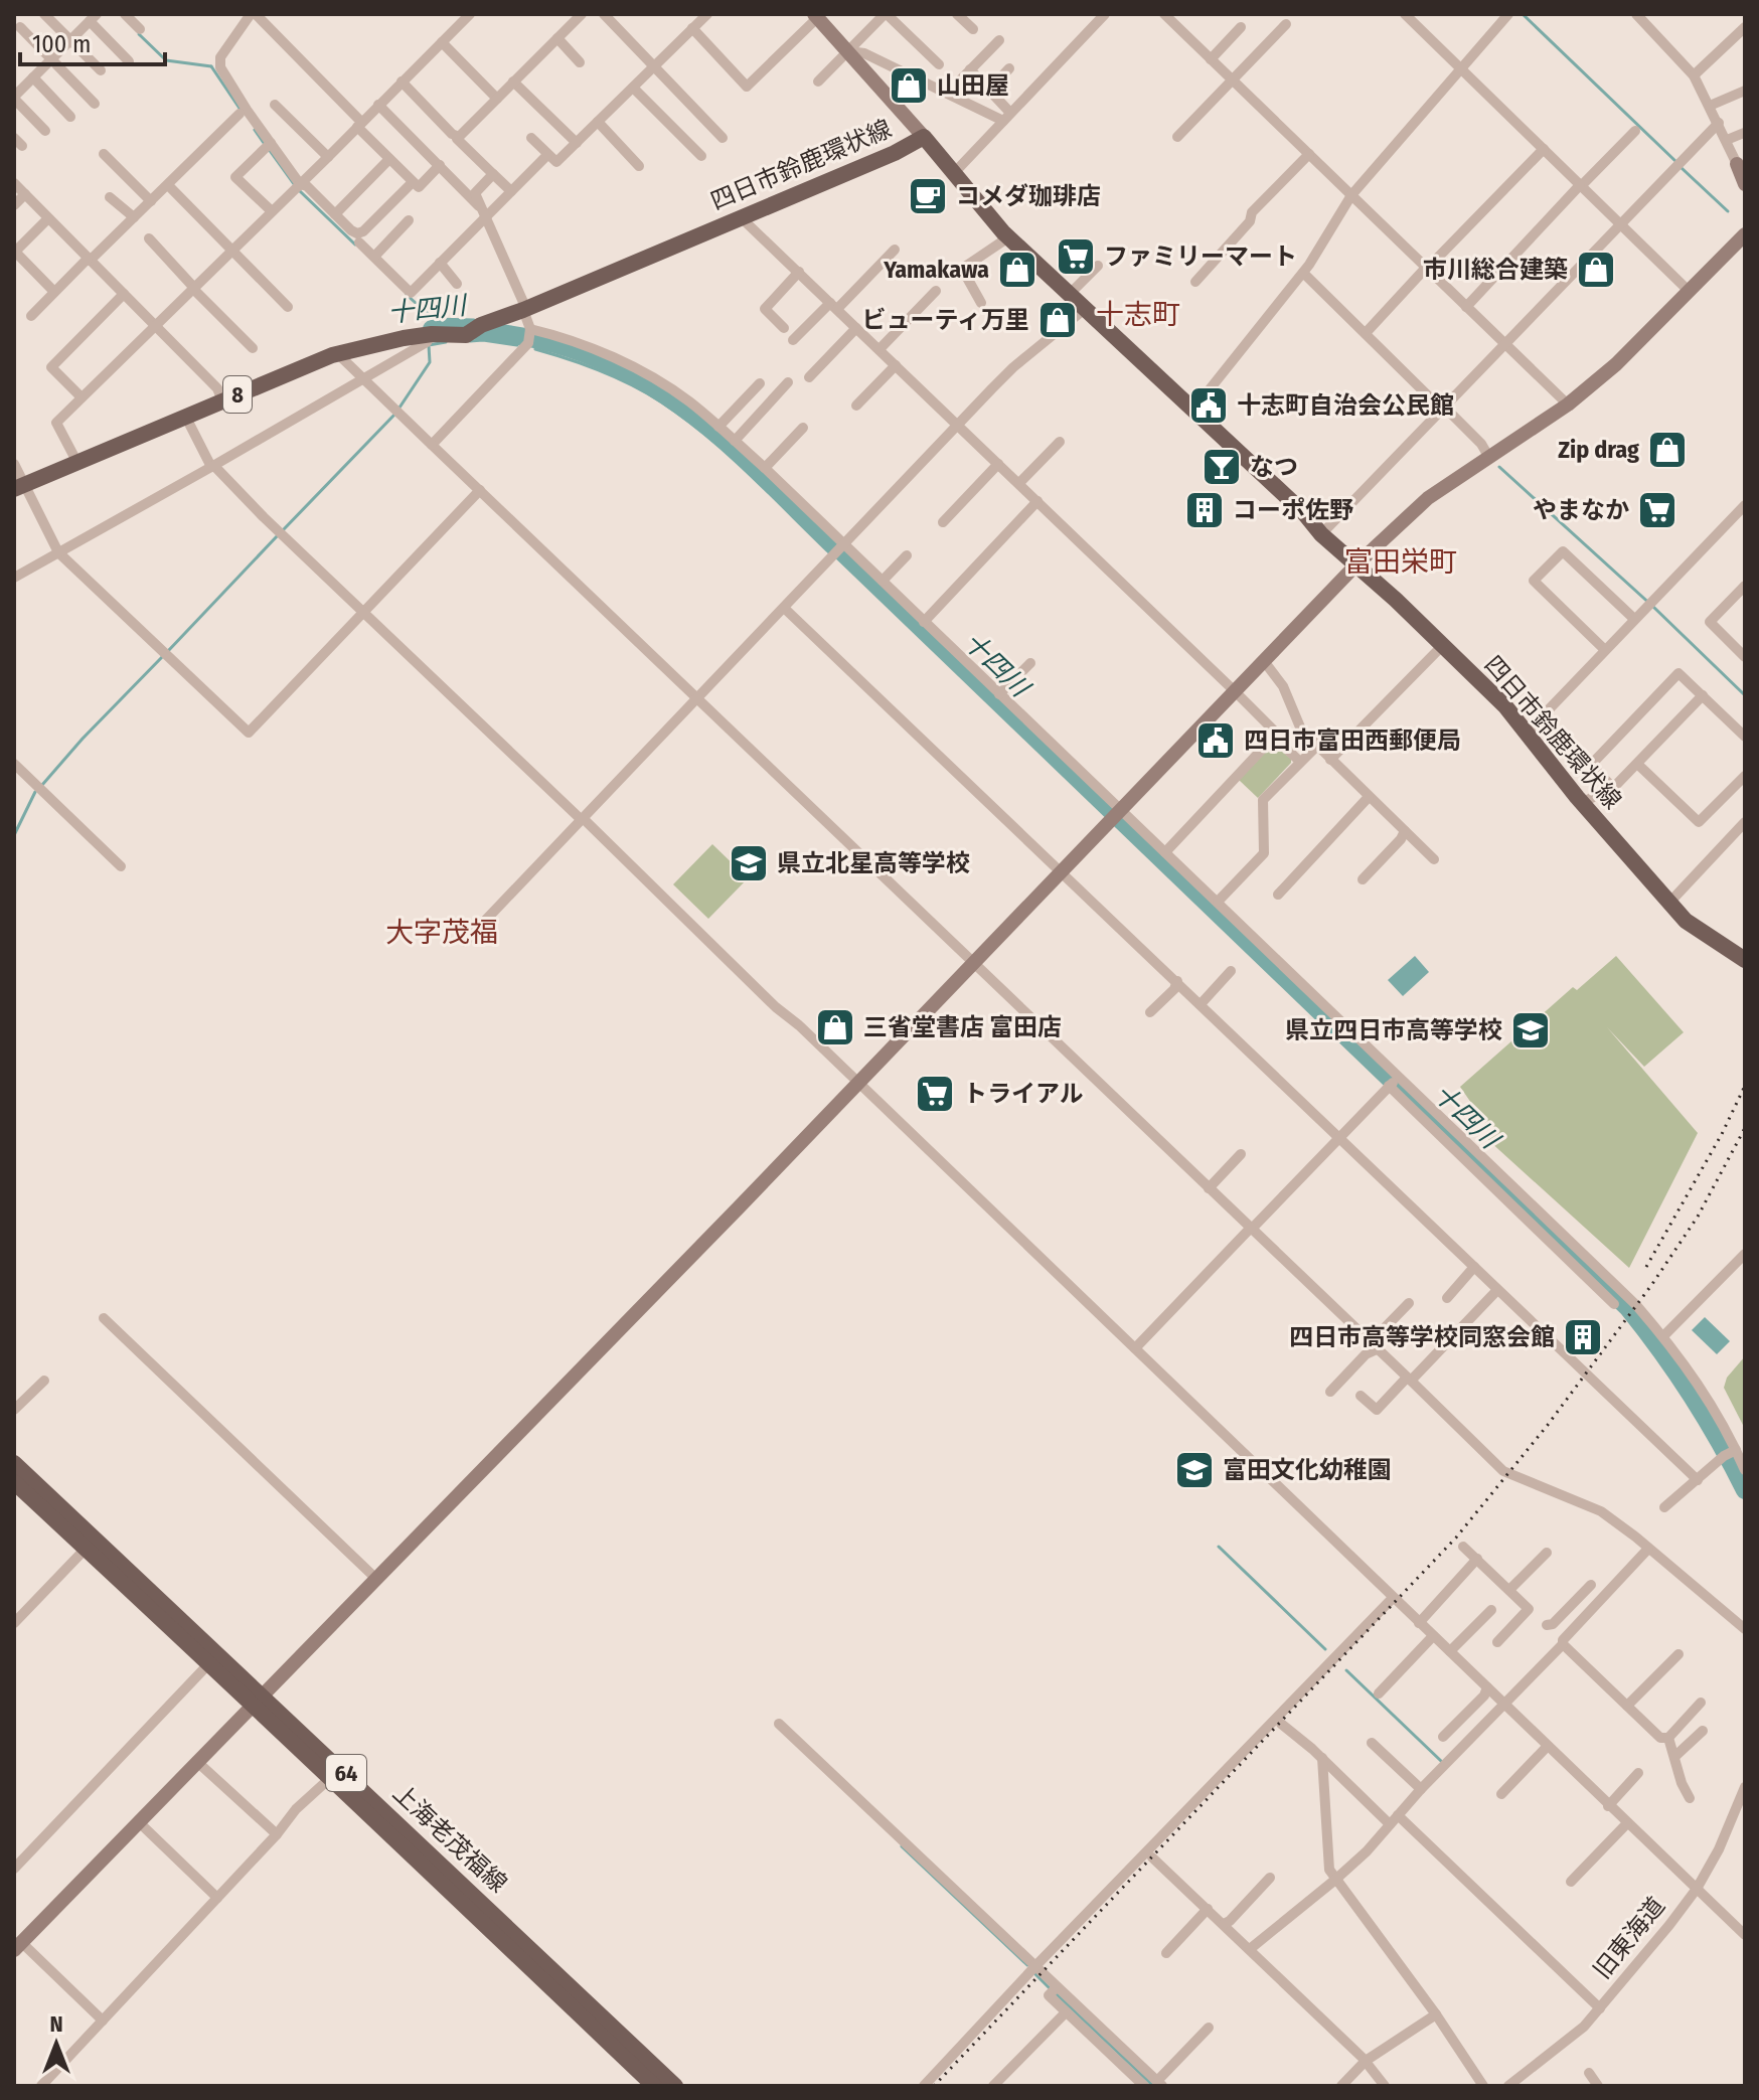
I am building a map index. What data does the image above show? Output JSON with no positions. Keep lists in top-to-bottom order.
{
  "streets": {
    "main road": [
      "四日市鈴鹿環状線",
      "8",
      "64",
      "上海老茂福線"
    ],
    "street": ["旧東海道"]
  },
  "districts": ["十志町", "富田栄町", "大字茂福"],
  "water": ["十四川"],
  "places": {
    "shop": [
      "山田屋",
      "Yamakawa",
      "市川総合建築",
      "ビューティ万里",
      "Zip drag",
      "三省堂書店 富田店"
    ],
    "cafe": ["コメダ珈琲店"],
    "supermarket": ["ファミリーマート", "やまなか", "トライアル"],
    "public building": ["十志町自治会公民館", "四日市富田西郵便局"],
    "bar": ["なつ"],
    "building": ["コーポ佐野", "四日市高等学校同窓会館"],
    "school or university": ["県立北星高等学校", "県立四日市高等学校", "富田文化幼稚園"]
  },
  "scale_bar": "100 m",
  "north": "top"
}
